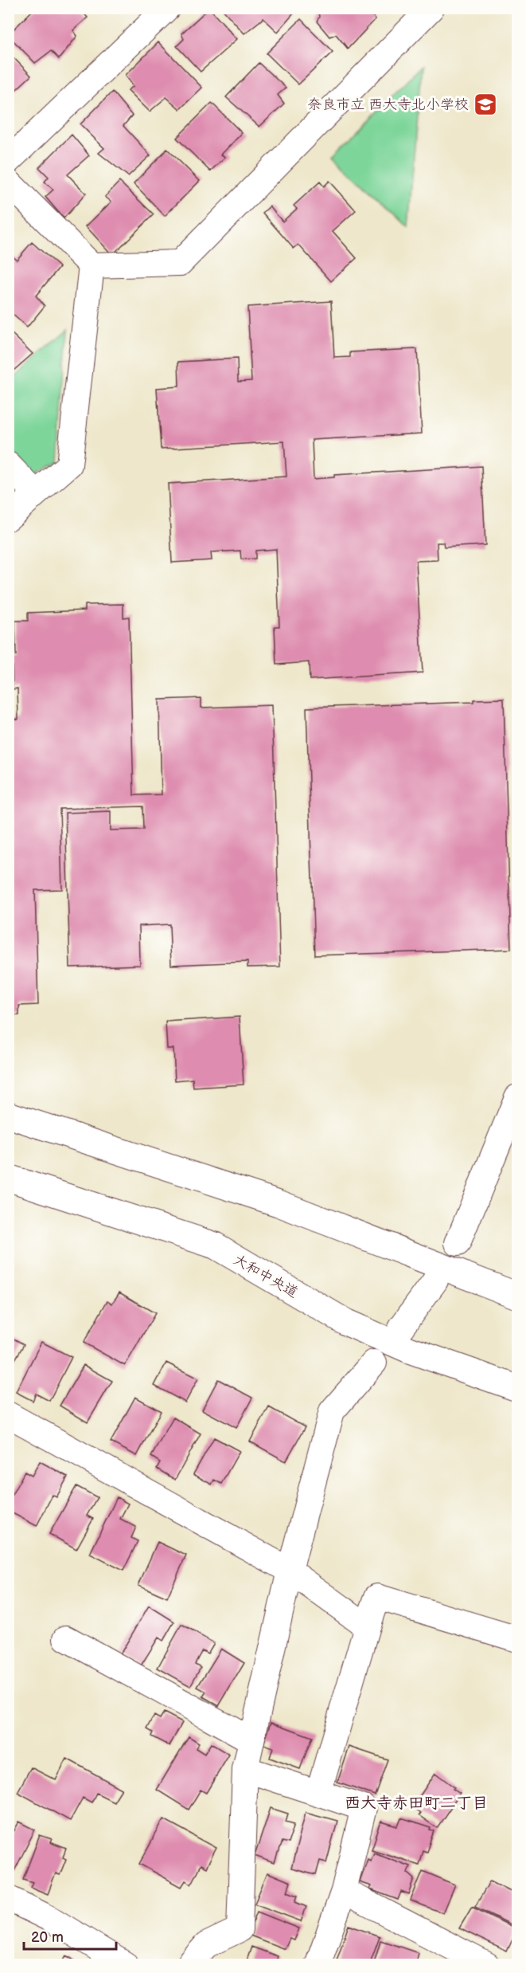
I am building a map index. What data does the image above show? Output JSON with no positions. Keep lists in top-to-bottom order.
{
  "streets": {
    "street": ["大和中央道"]
  },
  "districts": ["西大寺赤田町二丁目"],
  "places": {
    "school or university": ["奈良市立 西大寺北小学校"]
  },
  "scale_bar": "20 m"
}
